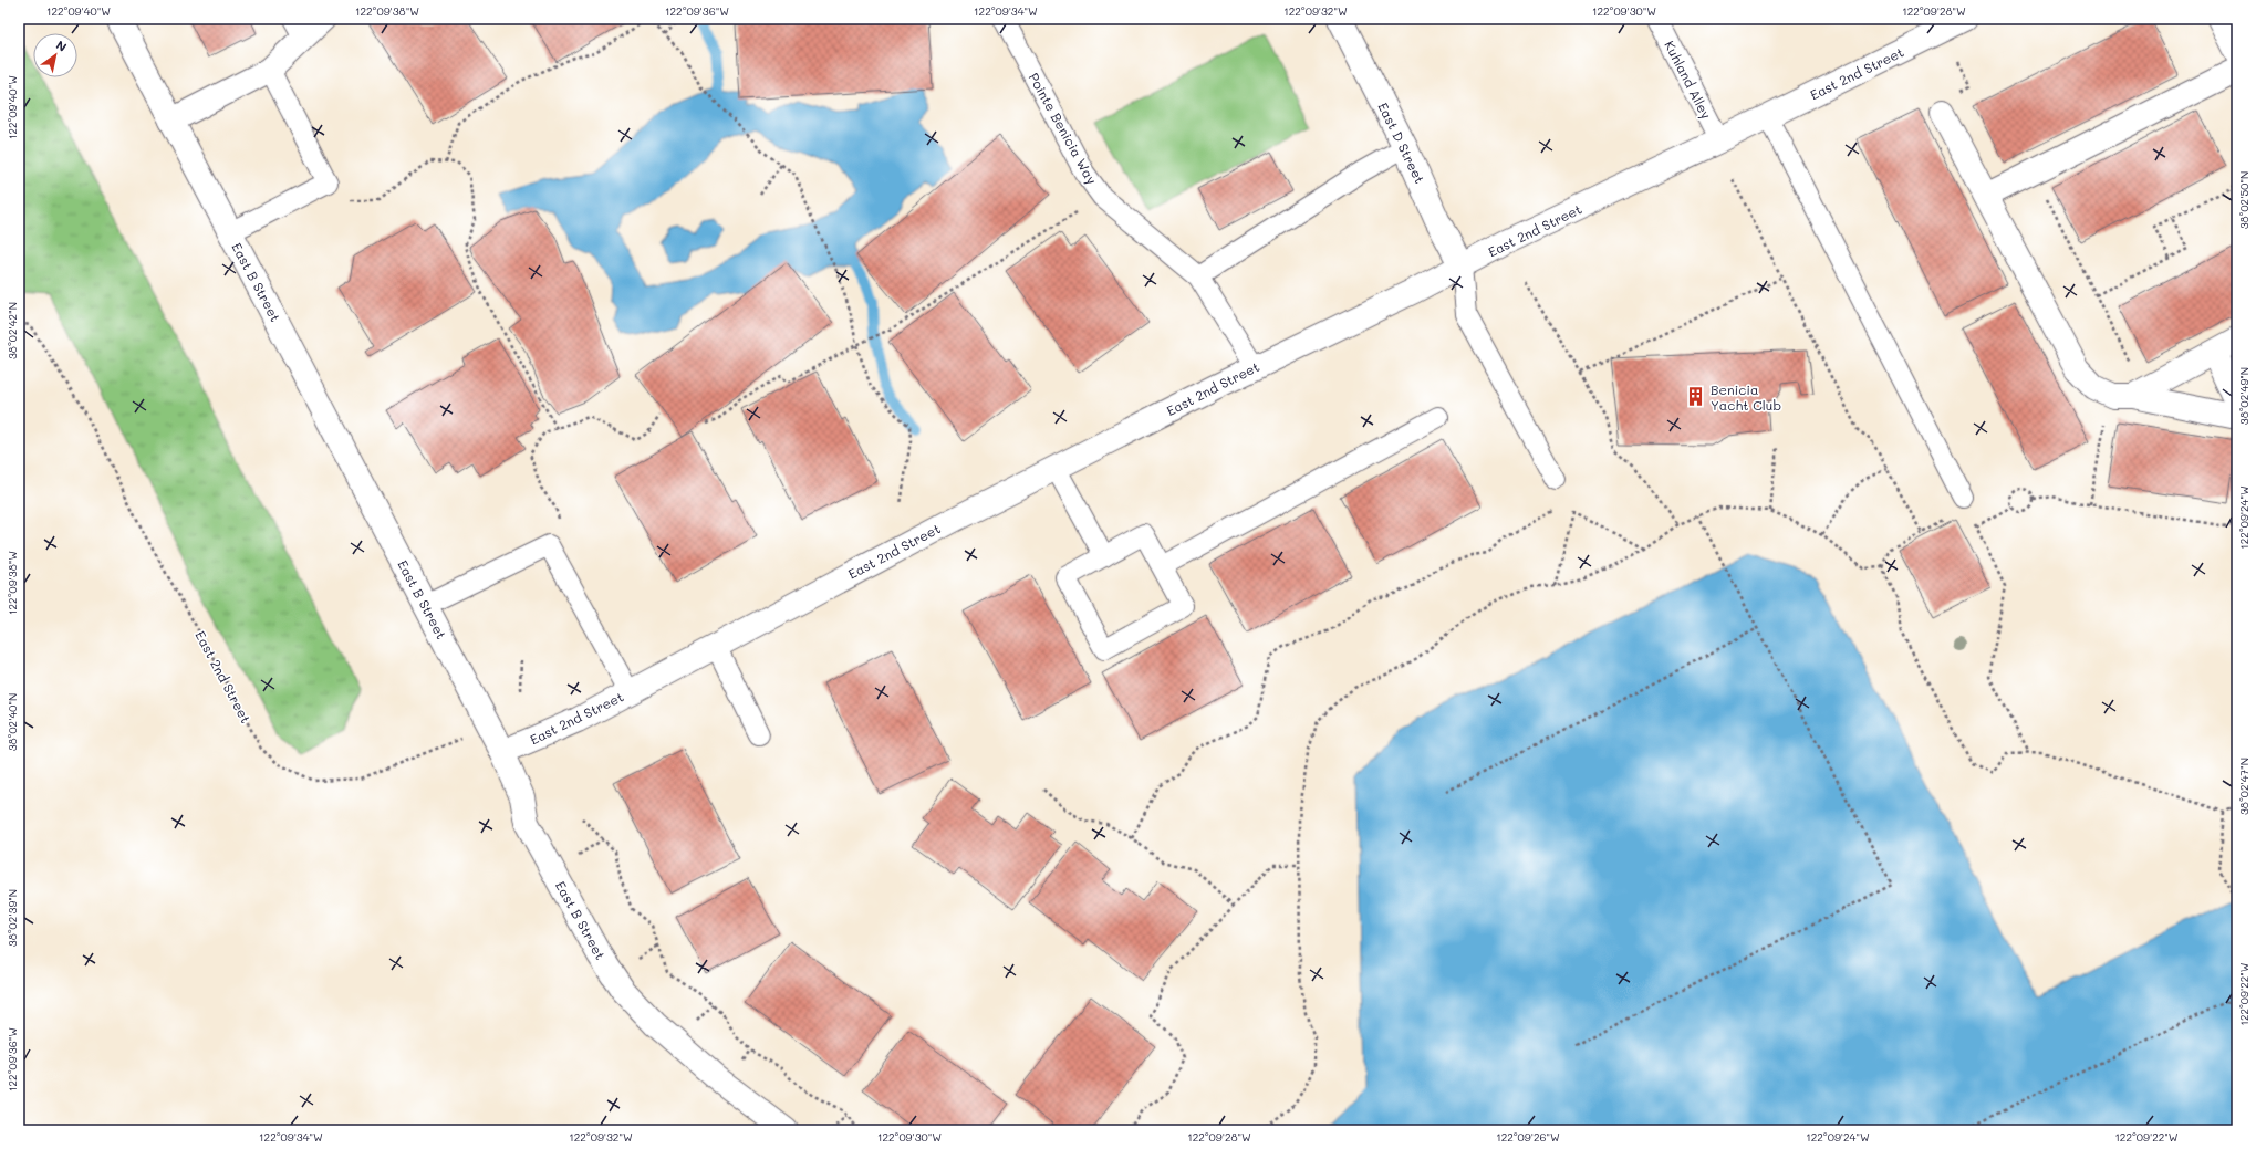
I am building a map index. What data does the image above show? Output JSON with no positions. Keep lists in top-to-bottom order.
{
  "streets": {
    "street": ["East 2nd Street", "East D Street", "East B Street"],
    "lane": ["Kuhland Alley", "Pointe Benicia Way"]
  },
  "crossings": [
    ["East 2nd Street", "Kuhland Alley"],
    ["East 2nd Street", "Pointe Benicia Way"],
    ["East 2nd Street", "East D Street"],
    ["East 2nd Street", "East B Street"]
  ],
  "places": {
    "building": ["Benicia Yacht Club"]
  },
  "north": "top right",
  "coordinates": [
    "122°09'40\"W",
    "122°09'38\"W",
    "122°09'36\"W",
    "122°09'34\"W",
    "122°09'32\"W",
    "122°09'30\"W",
    "122°09'28\"W",
    "38°02'50\"N",
    "38°02'42\"N",
    "38°02'49\"N",
    "122°09'24\"W",
    "38°02'40\"N",
    "38°02'47\"N",
    "38°02'39\"N",
    "122°09'22\"W",
    "122°09'26\"W"
  ]
}
